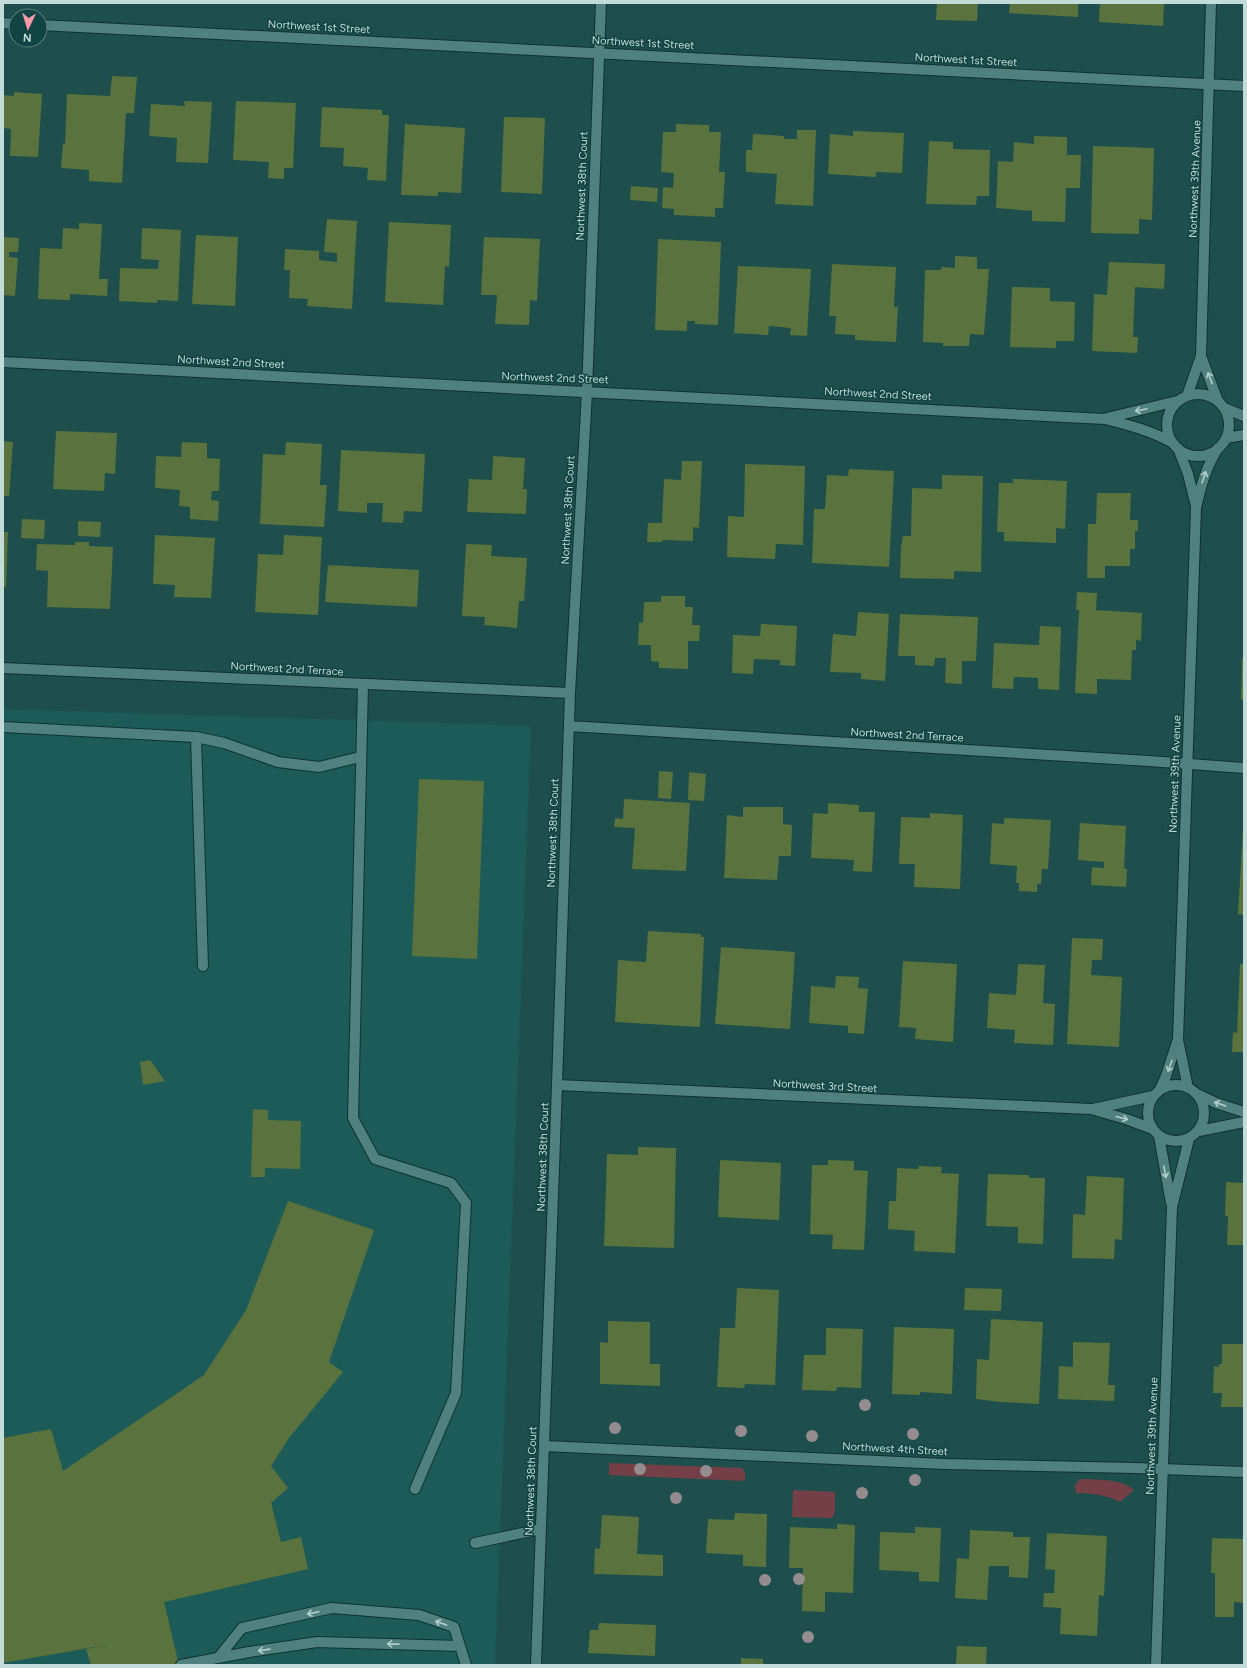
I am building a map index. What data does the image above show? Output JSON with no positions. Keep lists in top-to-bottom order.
{
  "streets": {
    "street": [
      "Northwest 1st Street",
      "Northwest 39th Avenue",
      "Northwest 38th Court",
      "Northwest 2nd Street",
      "Northwest 2nd Terrace",
      "Northwest 3rd Street",
      "Northwest 4th Street"
    ]
  },
  "crossings": [
    ["Northwest 1st Street", "Northwest 39th Avenue"],
    ["Northwest 1st Street", "Northwest 38th Court"],
    ["Northwest 39th Avenue", "Northwest 2nd Street"],
    ["Northwest 39th Avenue", "Northwest 2nd Terrace"],
    ["Northwest 39th Avenue", "Northwest 3rd Street"],
    ["Northwest 39th Avenue", "Northwest 4th Street"],
    ["Northwest 38th Court", "Northwest 2nd Street"],
    ["Northwest 38th Court", "Northwest 2nd Terrace"],
    ["Northwest 38th Court", "Northwest 3rd Street"],
    ["Northwest 38th Court", "Northwest 4th Street"]
  ],
  "north": "bottom"
}
